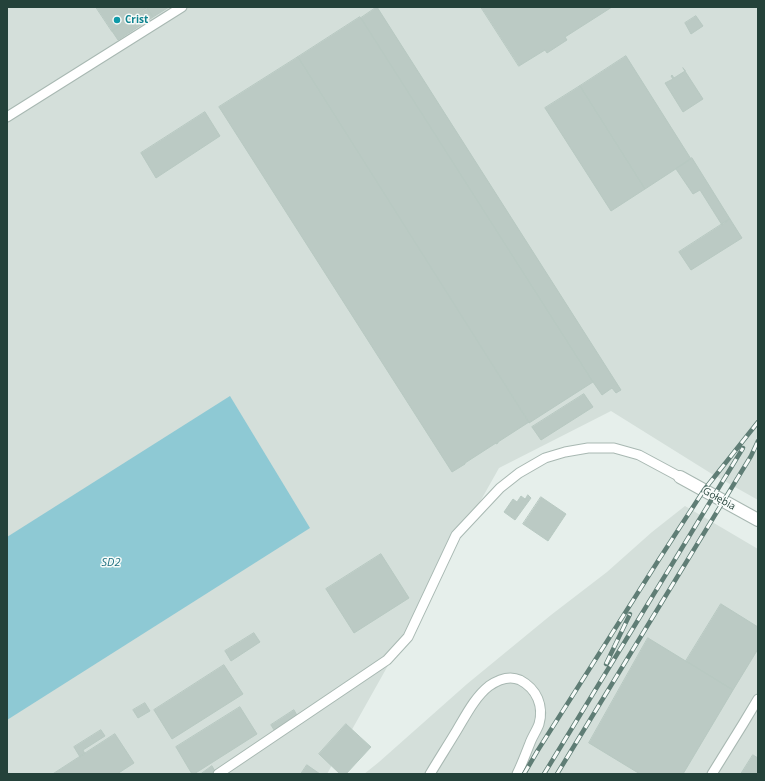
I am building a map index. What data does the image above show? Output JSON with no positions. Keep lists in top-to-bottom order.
{
  "streets": {
    "street": ["Gołębia"]
  },
  "water": ["SD2"],
  "places": ["Crist"]
}
